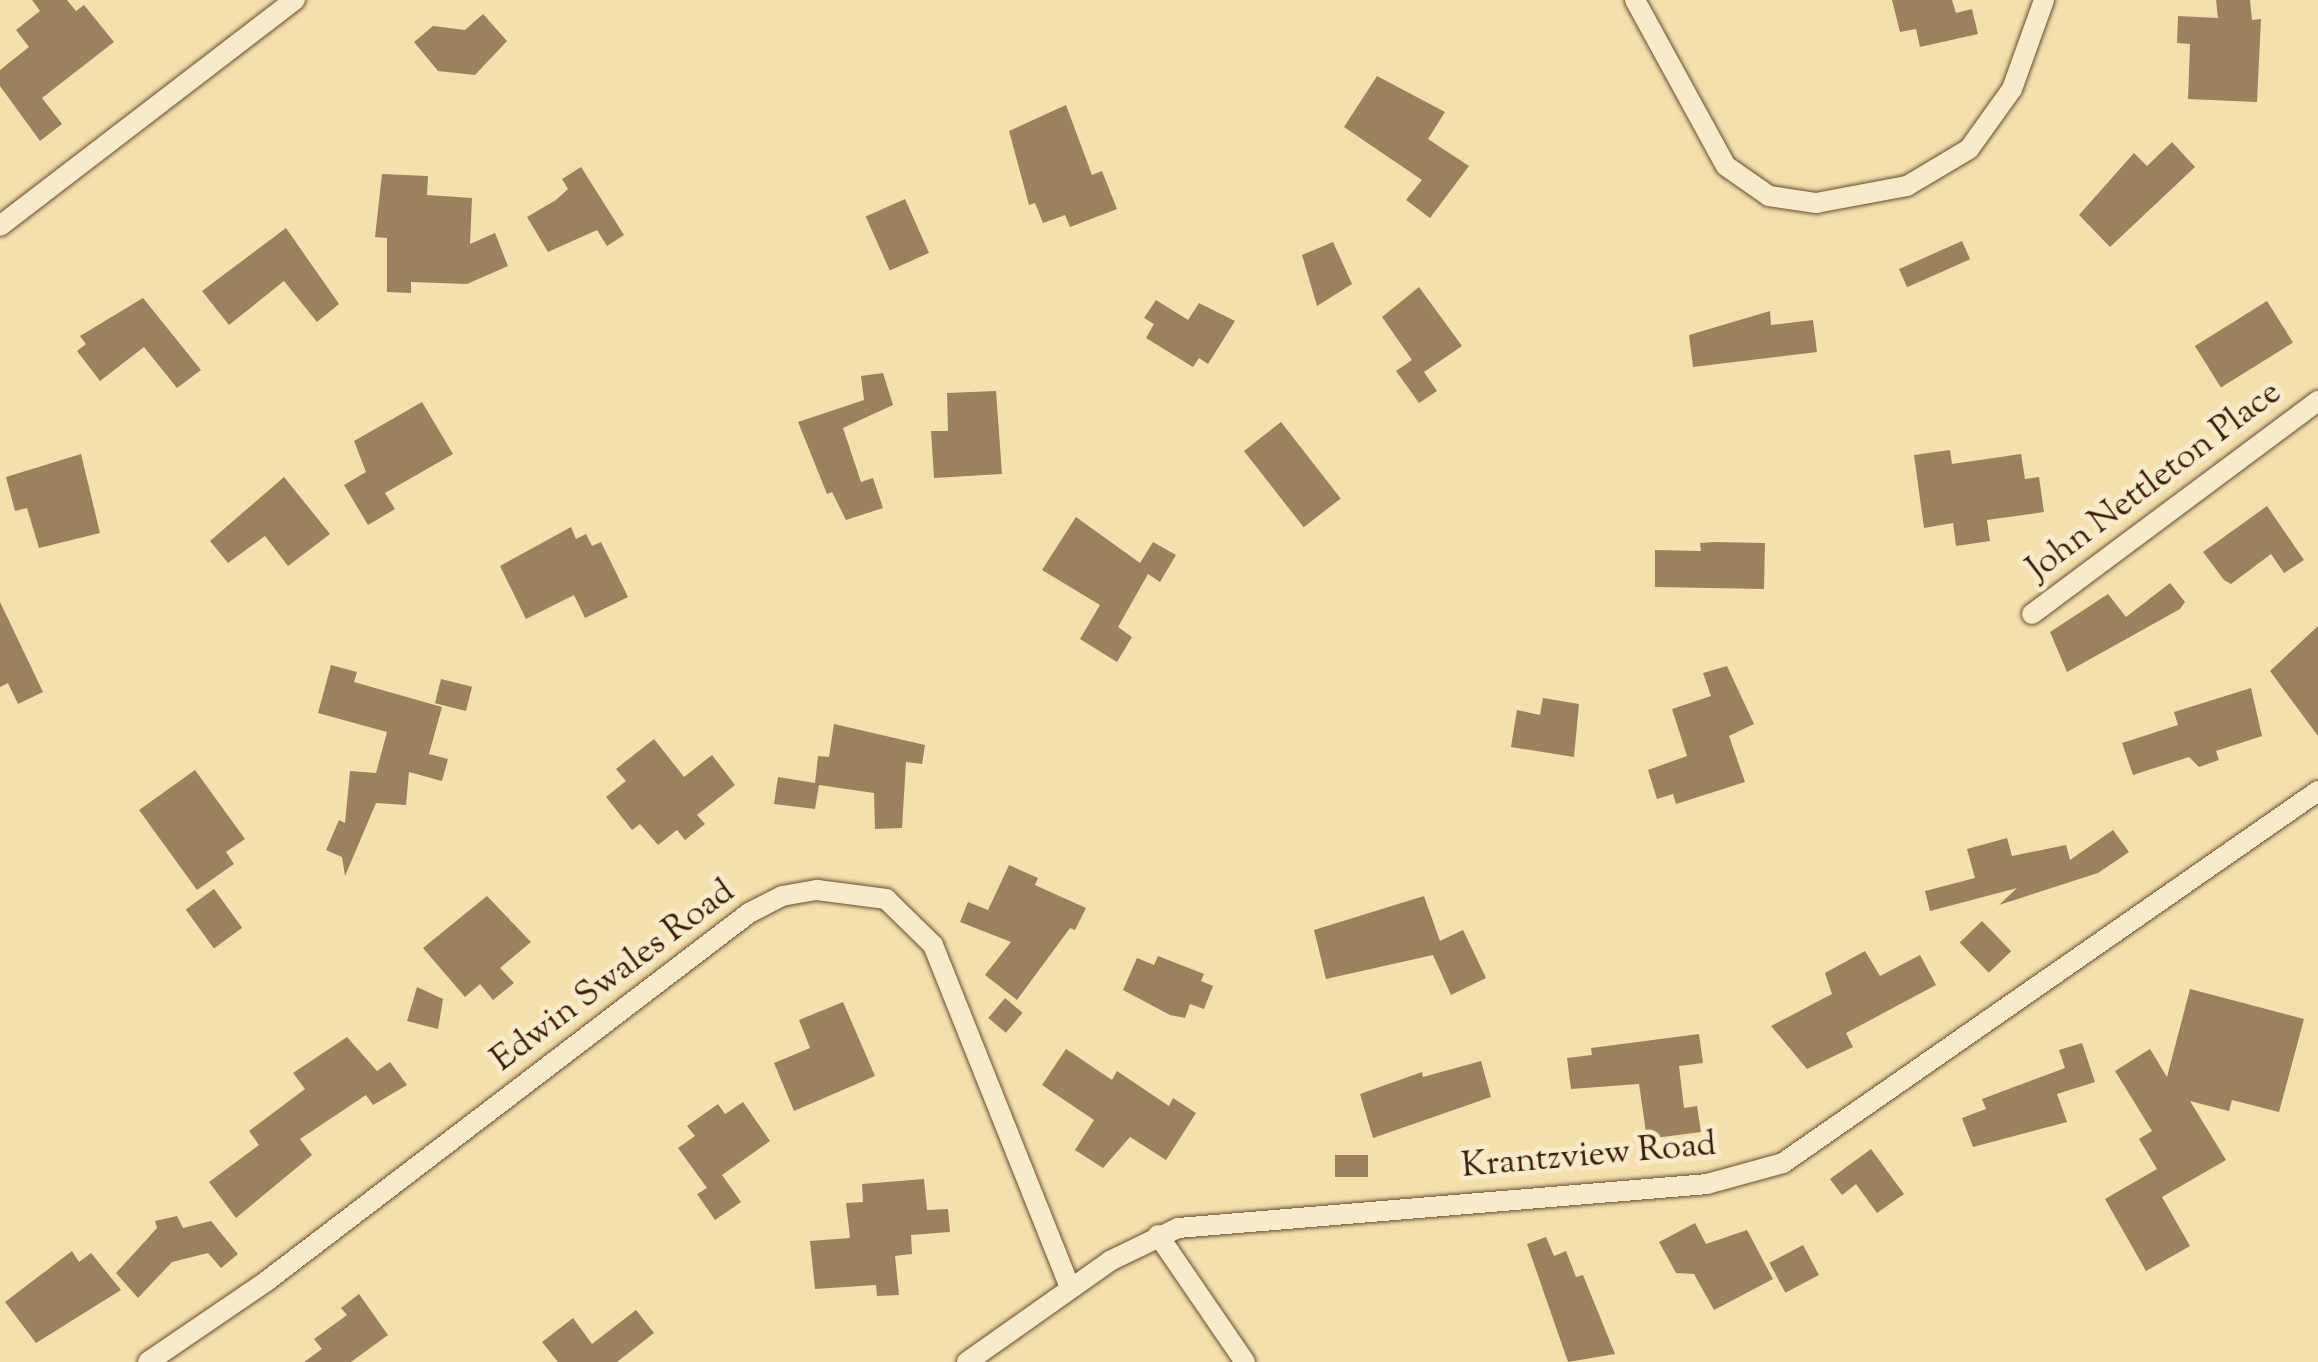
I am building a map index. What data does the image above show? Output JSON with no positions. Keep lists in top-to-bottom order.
{
  "streets": {
    "street": ["John Nettleton Place", "Edwin Swales Road", "Krantzview Road"]
  },
  "crossings": [
    ["Edwin Swales Road", "Krantzview Road"]
  ]
}
